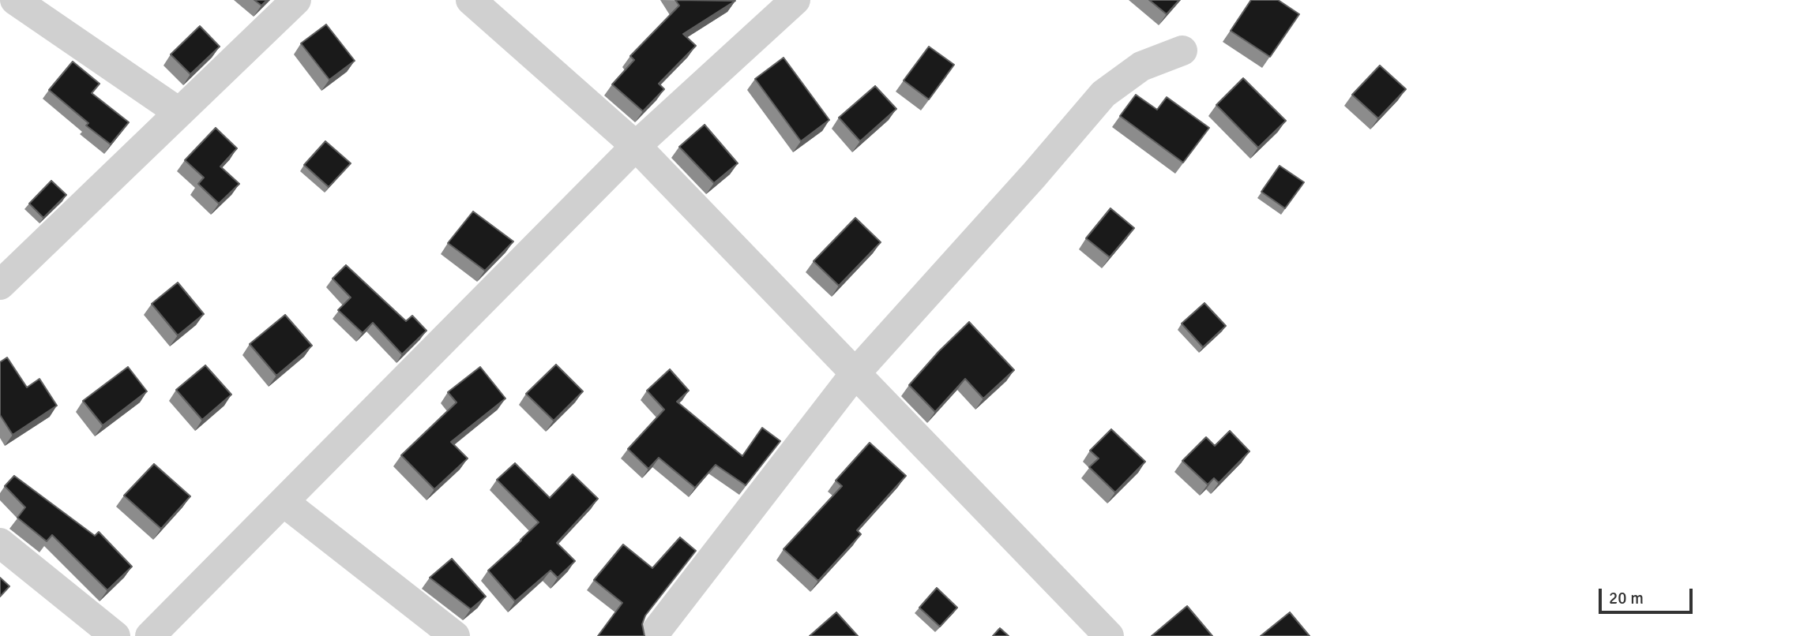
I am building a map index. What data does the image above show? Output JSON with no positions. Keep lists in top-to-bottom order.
{
  "scale_bar": "20 m"
}
